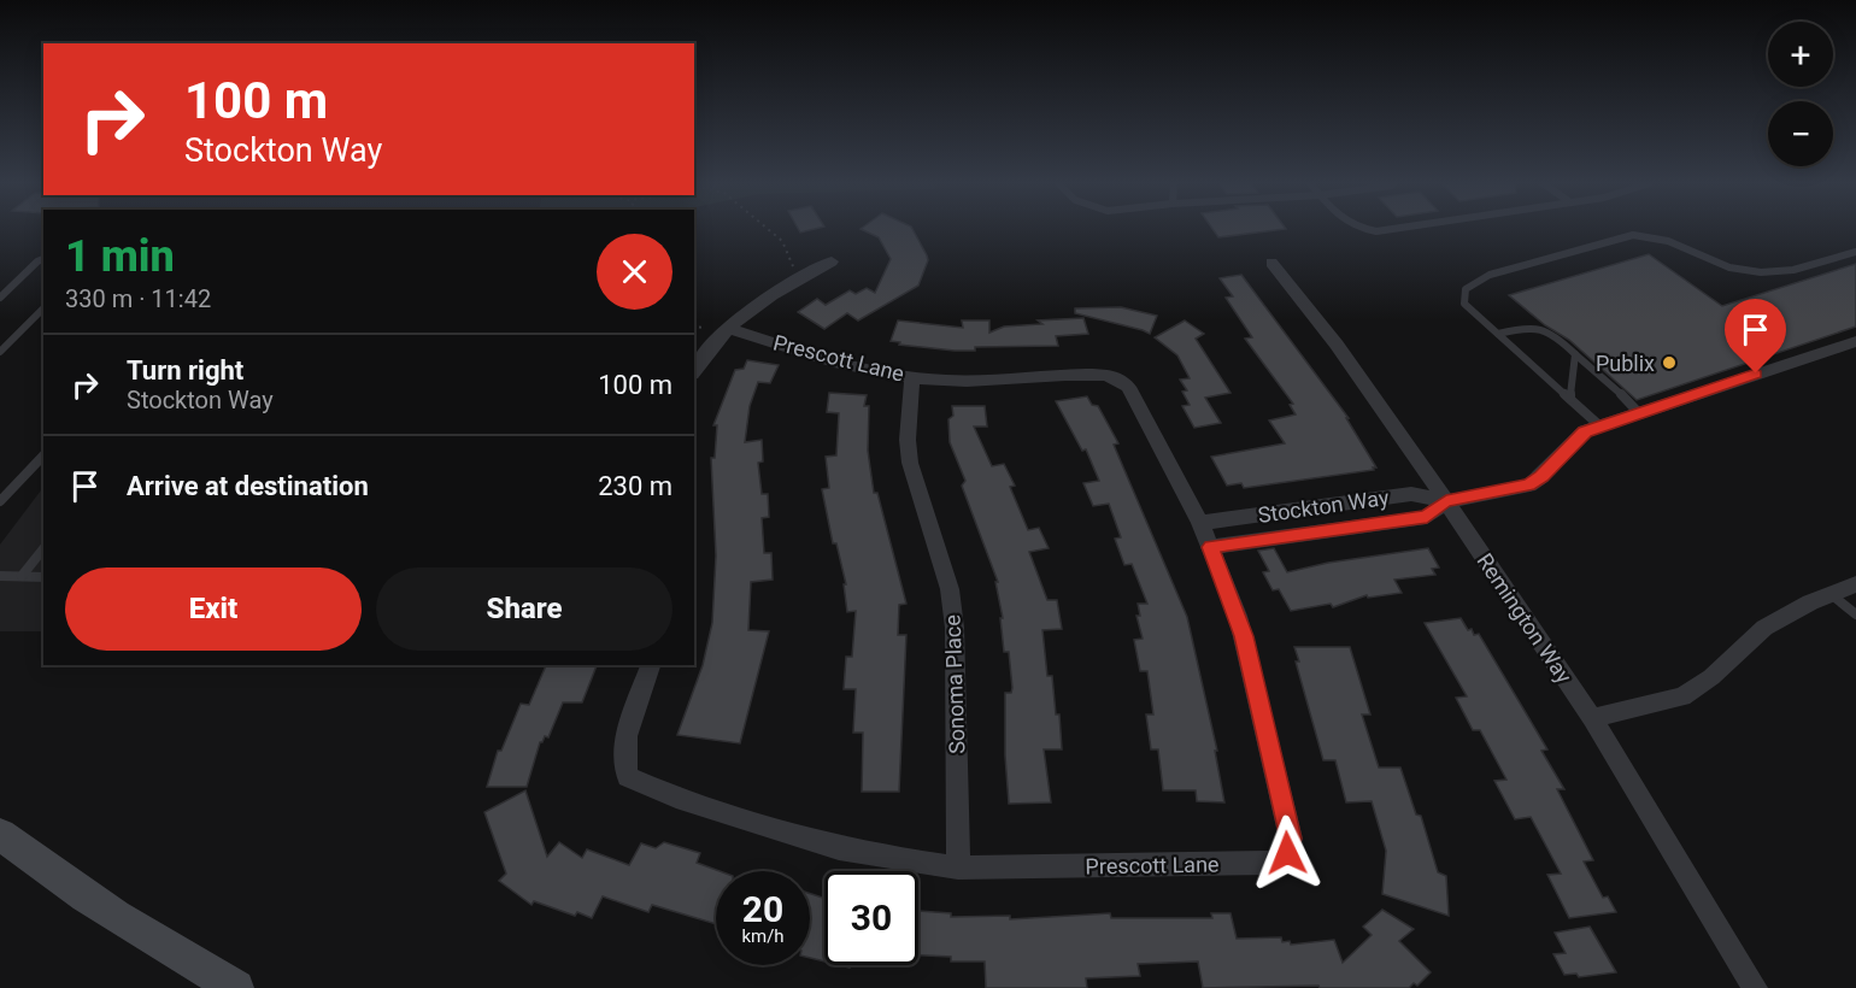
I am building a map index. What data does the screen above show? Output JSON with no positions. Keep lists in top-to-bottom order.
{
  "streets": {
    "street": [
      "Prescott Lane",
      "Stockton Way",
      "Remington Way",
      "Sonoma Place"
    ]
  },
  "crossings": [
    ["Prescott Lane", "Stockton Way"],
    ["Prescott Lane", "Sonoma Place"],
    ["Stockton Way", "Remington Way"]
  ],
  "places": ["Publix"],
  "page": {
    "map_buttons": ["+", "−"],
    "turn": ["100 m", "Stockton Way"],
    "heading": ["1 min", "330 m · 11:42"],
    "list": [
      {
        "name": "Turn right",
        "note": "Stockton Way",
        "value": "100 m"
      },
      {
        "name": "Arrive at destination",
        "value": "230 m"
      }
    ],
    "buttons": ["Exit", "Share"],
    "speed": "20 km/h",
    "limit": "30"
  }
}
